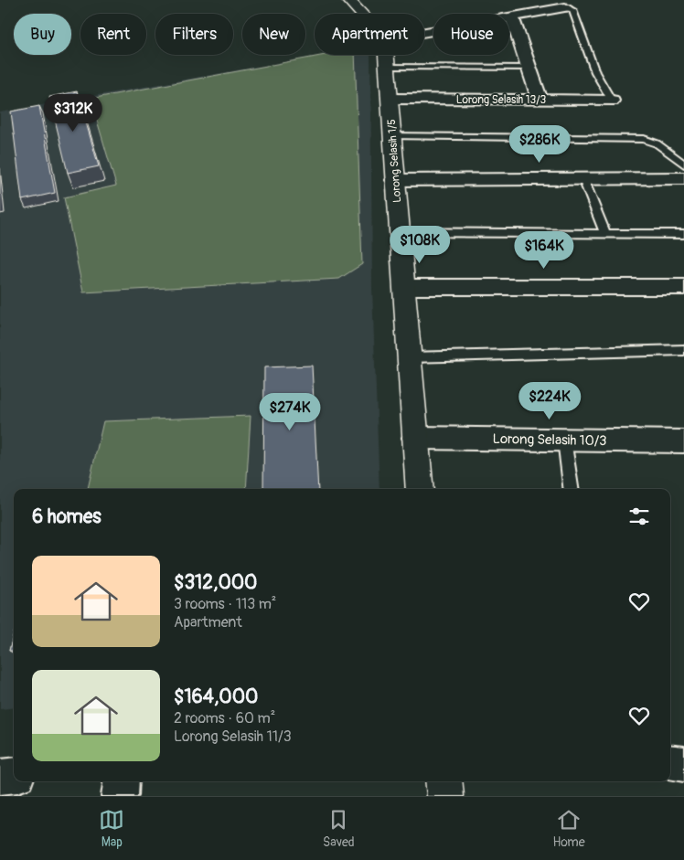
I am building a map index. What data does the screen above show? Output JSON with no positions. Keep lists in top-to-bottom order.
{
  "streets": {
    "street": ["Lorong Selasih 13/3", "Lorong Selasih 1/5", "Lorong Selasih 10/3"]
  },
  "crossings": [
    ["Lorong Selasih 13/3", "Lorong Selasih 1/5"],
    ["Lorong Selasih 1/5", "Lorong Selasih 10/3"]
  ],
  "page": {
    "chip": [
      "Buy",
      "Rent",
      "Filters",
      "New",
      "Apartment",
      "House"
    ],
    "price": [
      "$312K",
      "$286K",
      "$108K",
      "$164K",
      "$224K",
      "$274K"
    ],
    "heading": "6 homes",
    "list": [
      {
        "name": "$312,000",
        "note": "3 rooms · 113 m² · Apartment"
      },
      {
        "name": "$164,000",
        "note": "2 rooms · 60 m² · Lorong Selasih 11/3"
      }
    ],
    "tabs": ["Map", "Saved", "Home"]
  }
}
